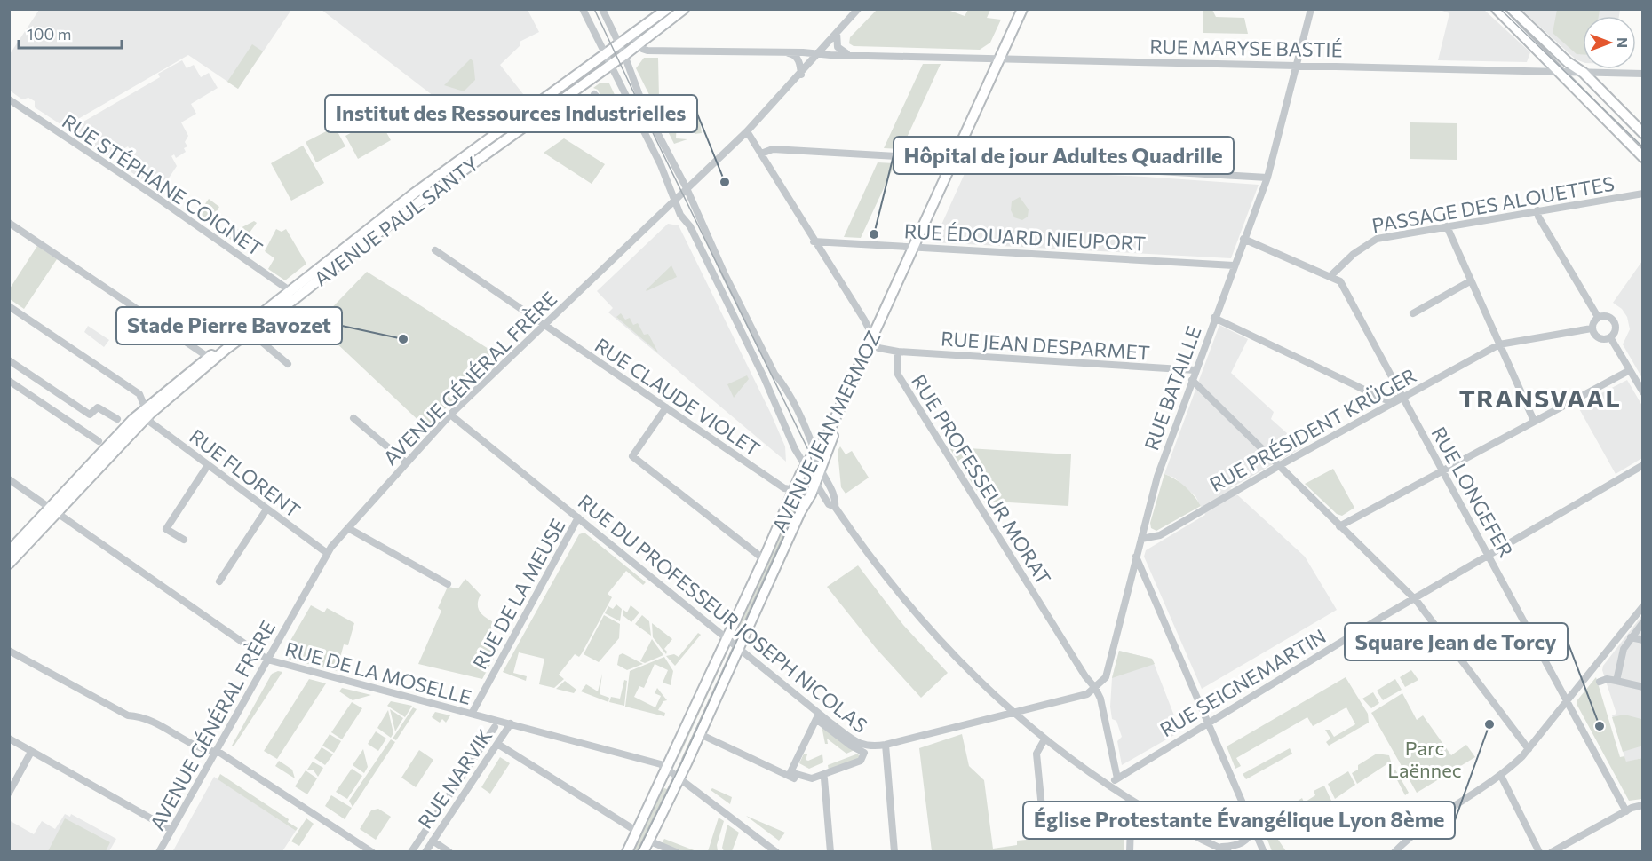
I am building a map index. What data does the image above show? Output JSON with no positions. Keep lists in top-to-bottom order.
{
  "streets": {
    "main road": ["AVENUE PAUL SANTY", "AVENUE JEAN MERMOZ"],
    "street": [
      "RUE MARYSE BASTIÉ",
      "RUE STÉPHANE COIGNET",
      "PASSAGE DES ALOUETTES",
      "RUE ÉDOUARD NIEUPORT",
      "RUE JEAN DESPARMET",
      "AVENUE GÉNÉRAL FRÈRE",
      "RUE BATAILLE",
      "RUE CLAUDE VIOLET",
      "RUE PRÉSIDENT KRÜGER",
      "RUE FLORENT",
      "RUE PROFESSEUR MORAT",
      "RUE LONGEFER",
      "RUE DE LA MEUSE",
      "RUE DU PROFESSEUR JOSEPH NICOLAS",
      "RUE DE LA MOSELLE",
      "RUE SEIGNEMARTIN",
      "RUE NARVIK"
    ]
  },
  "crossings": [
    ["RUE MARYSE BASTIÉ", "AVENUE PAUL SANTY"],
    ["RUE MARYSE BASTIÉ", "AVENUE GÉNÉRAL FRÈRE"],
    ["RUE MARYSE BASTIÉ", "RUE BATAILLE"],
    ["RUE MARYSE BASTIÉ", "AVENUE JEAN MERMOZ"],
    ["RUE STÉPHANE COIGNET", "AVENUE PAUL SANTY"],
    ["PASSAGE DES ALOUETTES", "RUE LONGEFER"],
    ["AVENUE PAUL SANTY", "RUE FLORENT"],
    ["AVENUE PAUL SANTY", "RUE DE LA MOSELLE"],
    ["RUE ÉDOUARD NIEUPORT", "RUE BATAILLE"],
    ["RUE ÉDOUARD NIEUPORT", "AVENUE JEAN MERMOZ"],
    ["RUE JEAN DESPARMET", "RUE BATAILLE"],
    ["RUE JEAN DESPARMET", "RUE PROFESSEUR MORAT"],
    ["AVENUE GÉNÉRAL FRÈRE", "RUE CLAUDE VIOLET"],
    ["AVENUE GÉNÉRAL FRÈRE", "RUE FLORENT"],
    ["AVENUE GÉNÉRAL FRÈRE", "RUE DU PROFESSEUR JOSEPH NICOLAS"],
    ["AVENUE GÉNÉRAL FRÈRE", "RUE DE LA MOSELLE"],
    ["RUE BATAILLE", "RUE PRÉSIDENT KRÜGER"],
    ["RUE BATAILLE", "RUE PROFESSEUR MORAT"],
    ["RUE BATAILLE", "RUE LONGEFER"],
    ["RUE BATAILLE", "RUE DU PROFESSEUR JOSEPH NICOLAS"],
    ["RUE CLAUDE VIOLET", "AVENUE JEAN MERMOZ"],
    ["RUE PRÉSIDENT KRÜGER", "RUE LONGEFER"],
    ["AVENUE JEAN MERMOZ", "RUE DU PROFESSEUR JOSEPH NICOLAS"],
    ["AVENUE JEAN MERMOZ", "RUE DE LA MOSELLE"],
    ["RUE PROFESSEUR MORAT", "RUE DU PROFESSEUR JOSEPH NICOLAS"],
    ["RUE LONGEFER", "RUE SEIGNEMARTIN"],
    ["RUE DE LA MEUSE", "RUE DU PROFESSEUR JOSEPH NICOLAS"],
    ["RUE DE LA MEUSE", "RUE DE LA MOSELLE"],
    ["RUE DE LA MOSELLE", "RUE NARVIK"]
  ],
  "districts": ["TRANSVAAL"],
  "parks": ["Parc Laënnec"],
  "places": [
    "Institut des Ressources Industrielles",
    "Hôpital de jour Adultes Quadrille",
    "Stade Pierre Bavozet",
    "Église Protestante Évangélique Lyon 8ème",
    "Square Jean de Torcy"
  ],
  "scale_bar": "100 m",
  "north": "right"
}
